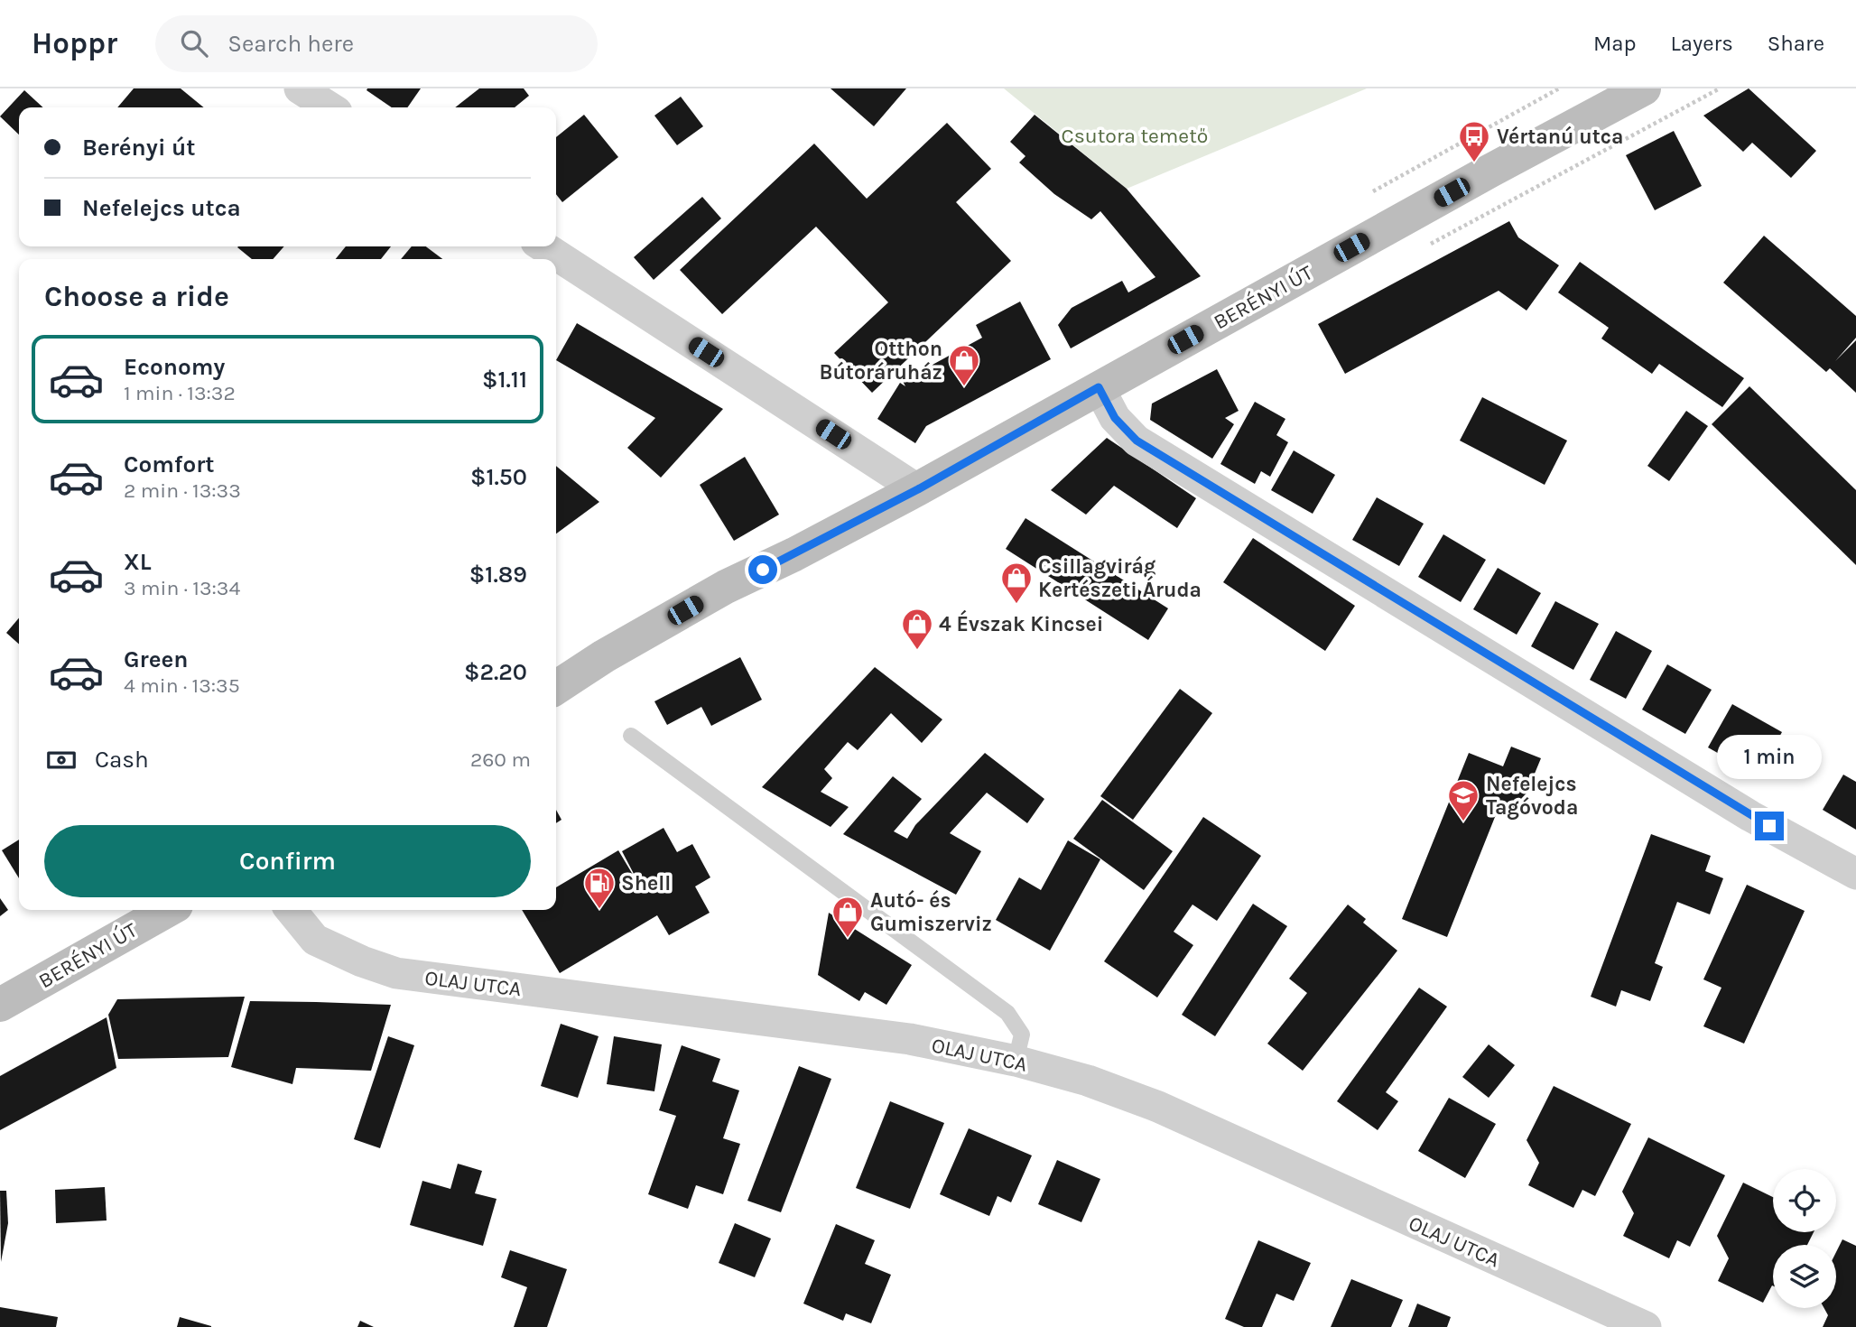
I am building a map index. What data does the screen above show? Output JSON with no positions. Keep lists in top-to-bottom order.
{
  "streets": {
    "main road": ["BERÉNYI ÚT"],
    "street": ["OLAJ UTCA"]
  },
  "parks": ["Csutora temető"],
  "places": {
    "bus stop": ["Vértanú utca"],
    "shop": [
      "Otthon Bútoráruház",
      "Csillagvirág Kertészeti Áruda",
      "4 Évszak Kincsei",
      "Autó- és Gumiszerviz"
    ],
    "school or university": ["Nefelejcs Tagóvoda"],
    "fuel station": ["Shell"]
  },
  "page": {
    "header": "Hoppr",
    "search": "Search here",
    "nav": ["Map", "Layers", "Share"],
    "banner": ["Berényi út", "Nefelejcs utca"],
    "heading": "Choose a ride",
    "list": [
      {
        "name": "Economy",
        "note": "1 min · 13:32",
        "value": "$1.11"
      },
      {
        "name": "Comfort",
        "note": "2 min · 13:33",
        "value": "$1.50"
      },
      {
        "name": "XL",
        "note": "3 min · 13:34",
        "value": "$1.89"
      },
      {
        "name": "Green",
        "note": "4 min · 13:35",
        "value": "$2.20"
      }
    ],
    "pay": ["Cash", "260 m"],
    "bubble": "1 min",
    "buttons": "Confirm"
  }
}
